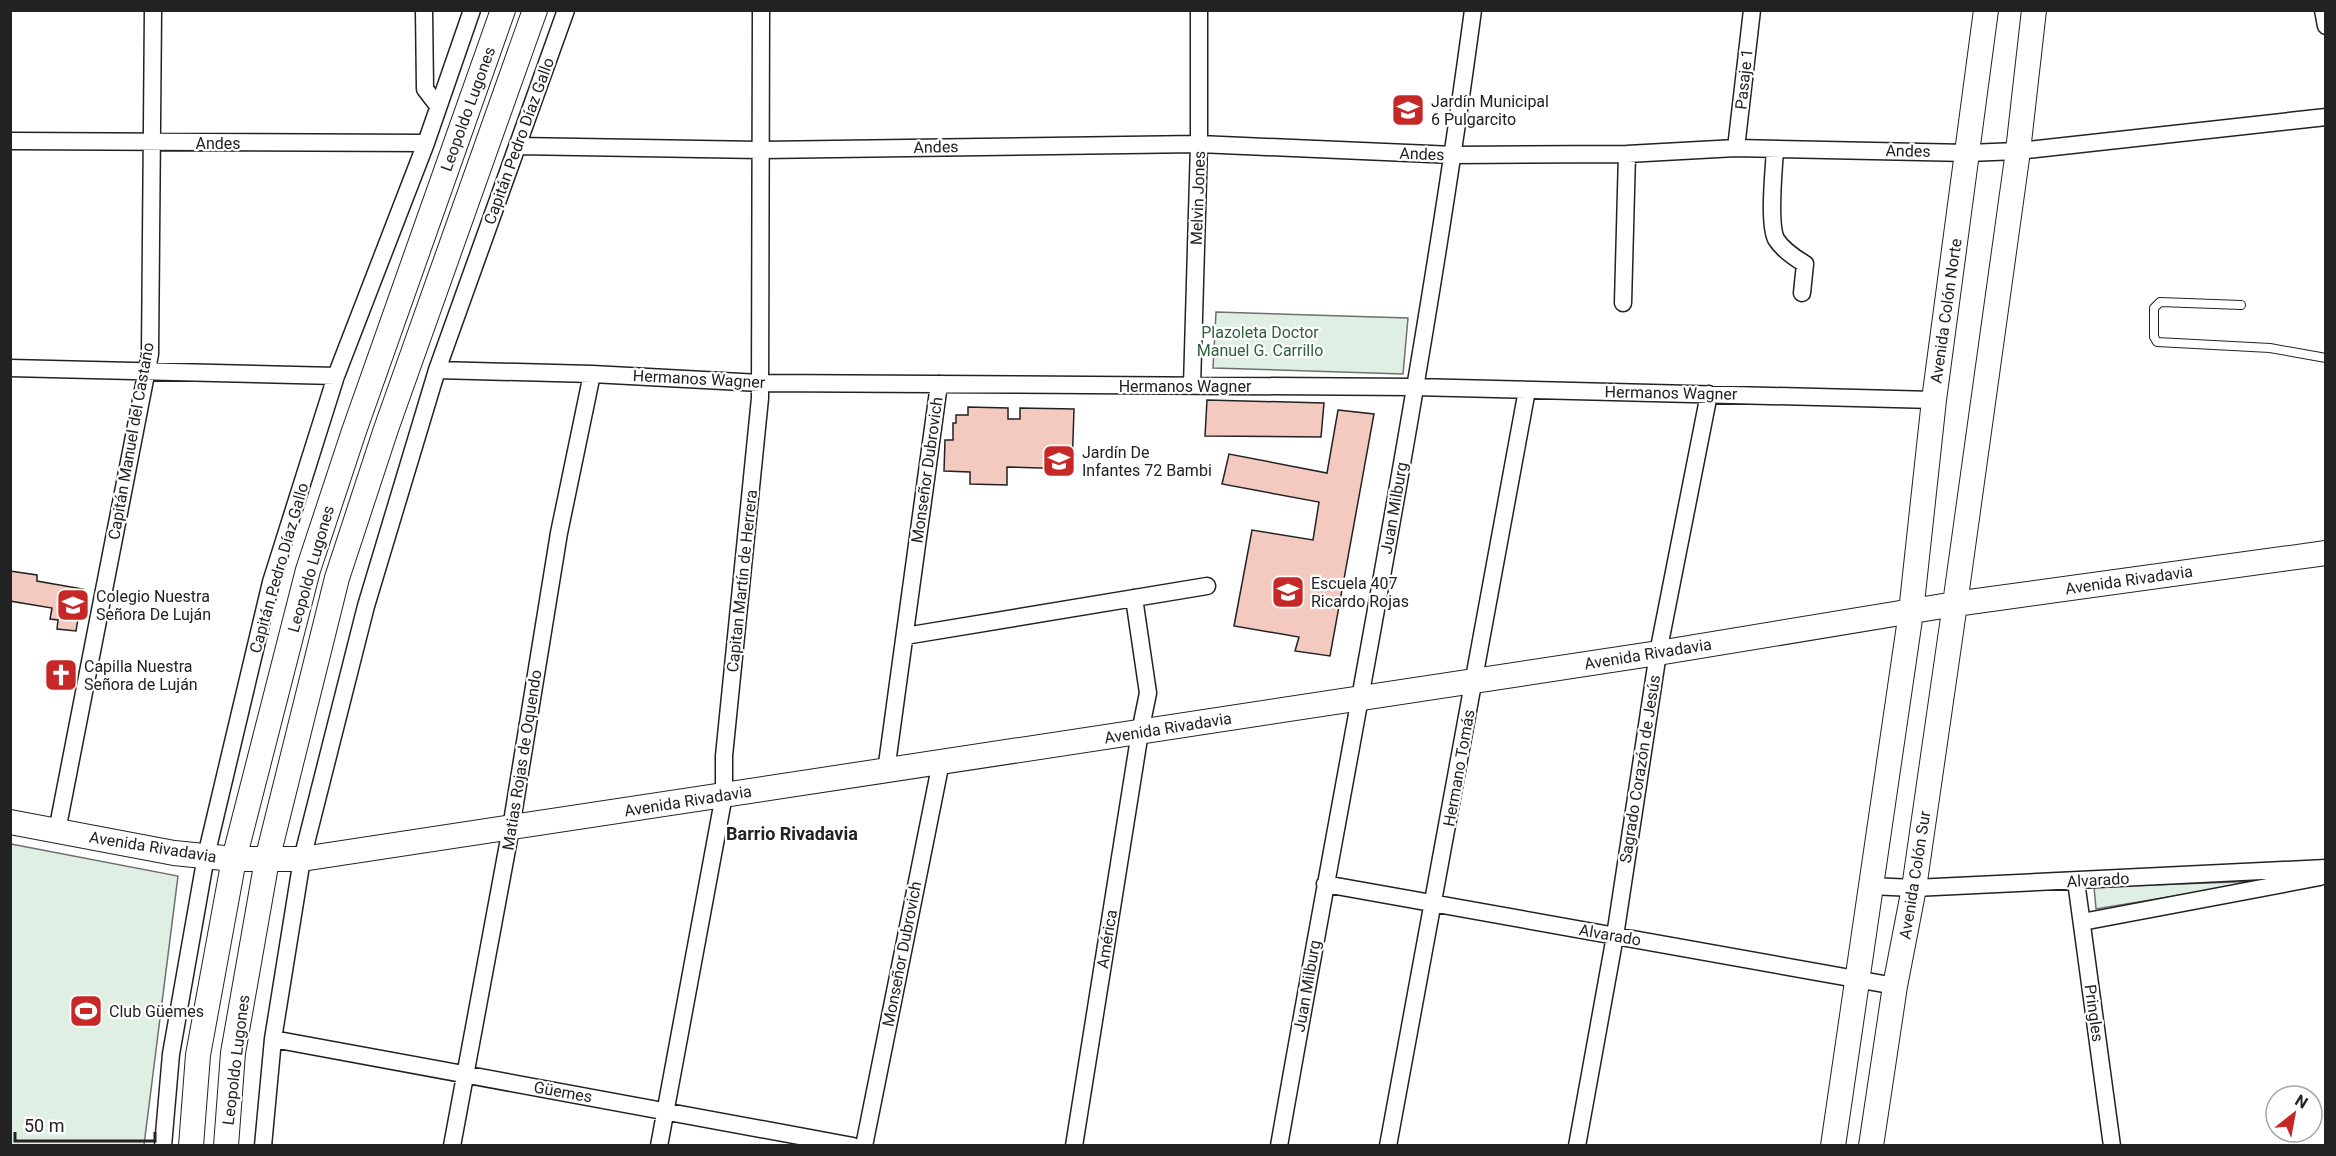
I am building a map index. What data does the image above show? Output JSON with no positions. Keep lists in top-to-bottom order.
{
  "streets": {
    "main road": [
      "Leopoldo Lugones",
      "Avenida Colón Norte",
      "Avenida Rivadavia",
      "Avenida Colón Sur"
    ],
    "street": [
      "Pasaje 1",
      "Capitán Pedro Díaz Gallo",
      "Andes",
      "Melvin Jones",
      "Hermanos Wagner",
      "Capitán Manuel del Castaño",
      "Monseñor Dubrovich",
      "Juan Milburg",
      "Capitan Martín de Herrera",
      "Matias Rojas de Oquendo",
      "Hermano Tomás",
      "Sagrado Corazón de Jesús",
      "Alvarado",
      "América",
      "Pringles",
      "Güemes"
    ]
  },
  "crossings": [
    ["Pasaje 1", "Andes"],
    ["Leopoldo Lugones", "Avenida Rivadavia"],
    ["Capitán Pedro Díaz Gallo", "Andes"],
    ["Capitán Pedro Díaz Gallo", "Hermanos Wagner"],
    ["Capitán Pedro Díaz Gallo", "Avenida Rivadavia"],
    ["Capitán Pedro Díaz Gallo", "Güemes"],
    ["Andes", "Melvin Jones"],
    ["Andes", "Avenida Colón Norte"],
    ["Andes", "Capitán Manuel del Castaño"],
    ["Andes", "Juan Milburg"],
    ["Andes", "Capitan Martín de Herrera"],
    ["Melvin Jones", "Hermanos Wagner"],
    ["Avenida Colón Norte", "Hermanos Wagner"],
    ["Avenida Colón Norte", "Avenida Rivadavia"],
    ["Hermanos Wagner", "Monseñor Dubrovich"],
    ["Hermanos Wagner", "Juan Milburg"],
    ["Hermanos Wagner", "Capitan Martín de Herrera"],
    ["Hermanos Wagner", "Matias Rojas de Oquendo"],
    ["Hermanos Wagner", "Hermano Tomás"],
    ["Hermanos Wagner", "Sagrado Corazón de Jesús"],
    ["Capitán Manuel del Castaño", "Avenida Rivadavia"],
    ["Monseñor Dubrovich", "Avenida Rivadavia"],
    ["Juan Milburg", "Avenida Rivadavia"],
    ["Juan Milburg", "Alvarado"],
    ["Avenida Rivadavia", "Capitan Martín de Herrera"],
    ["Avenida Rivadavia", "Matias Rojas de Oquendo"],
    ["Avenida Rivadavia", "Hermano Tomás"],
    ["Avenida Rivadavia", "Sagrado Corazón de Jesús"],
    ["Avenida Rivadavia", "Avenida Colón Sur"],
    ["Avenida Rivadavia", "América"],
    ["Capitan Martín de Herrera", "Güemes"],
    ["Matias Rojas de Oquendo", "Güemes"],
    ["Hermano Tomás", "Alvarado"],
    ["Sagrado Corazón de Jesús", "Alvarado"],
    ["Avenida Colón Sur", "Alvarado"],
    ["Alvarado", "Pringles"]
  ],
  "districts": ["Barrio Rivadavia"],
  "parks": ["Plazoleta Doctor Manuel G. Carrillo"],
  "places": {
    "school or university": [
      "Jardín Municipal 6 Pulgarcito",
      "Jardín De Infantes 72 Bambi",
      "Escuela 407 Ricardo Rojas",
      "Colegio Nuestra Señora De Luján"
    ],
    "church": ["Capilla Nuestra Señora de Luján"],
    "sports": ["Club Güemes"]
  },
  "scale_bar": "50 m",
  "north": "top right"
}
